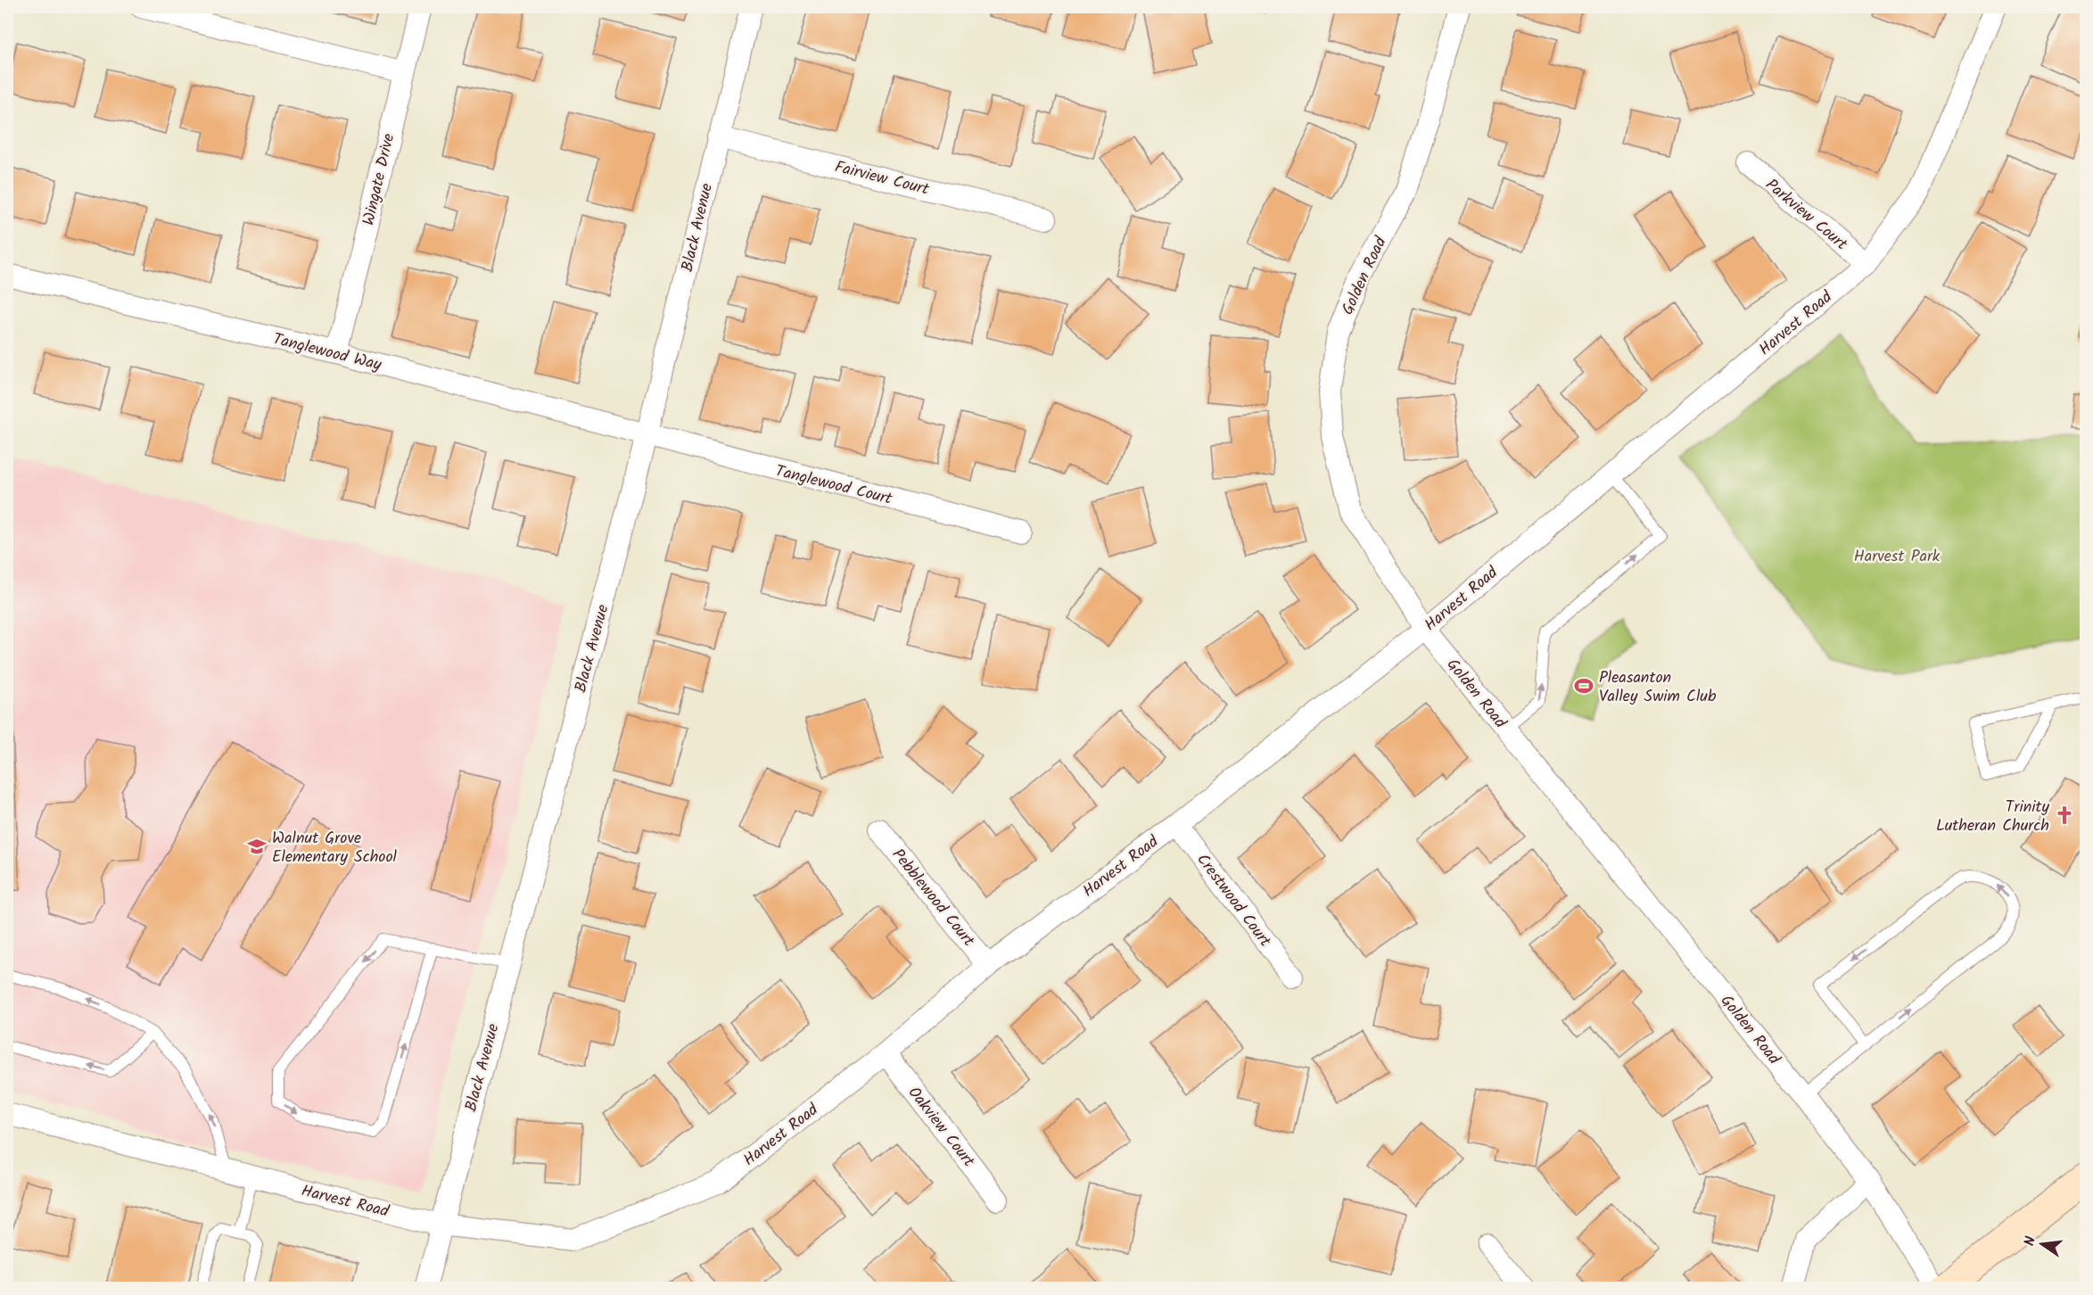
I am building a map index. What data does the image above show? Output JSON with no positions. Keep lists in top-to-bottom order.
{
  "streets": {
    "street": [
      "Fairview Court",
      "Wingate Drive",
      "Parkview Court",
      "Black Avenue",
      "Golden Road",
      "Harvest Road",
      "Tanglewood Way",
      "Tanglewood Court",
      "Pebblewood Court",
      "Crestwood Court",
      "Oakview Court"
    ]
  },
  "crossings": [
    ["Fairview Court", "Black Avenue"],
    ["Wingate Drive", "Tanglewood Way"],
    ["Parkview Court", "Harvest Road"],
    ["Black Avenue", "Harvest Road"],
    ["Black Avenue", "Tanglewood Way"],
    ["Black Avenue", "Tanglewood Court"],
    ["Golden Road", "Harvest Road"],
    ["Harvest Road", "Pebblewood Court"],
    ["Harvest Road", "Crestwood Court"],
    ["Harvest Road", "Oakview Court"],
    ["Tanglewood Way", "Tanglewood Court"]
  ],
  "parks": ["Harvest Park"],
  "places": {
    "sports": ["Pleasanton Valley Swim Club"],
    "church": ["Trinity Lutheran Church"],
    "school or university": ["Walnut Grove Elementary School"]
  },
  "north": "left"
}
